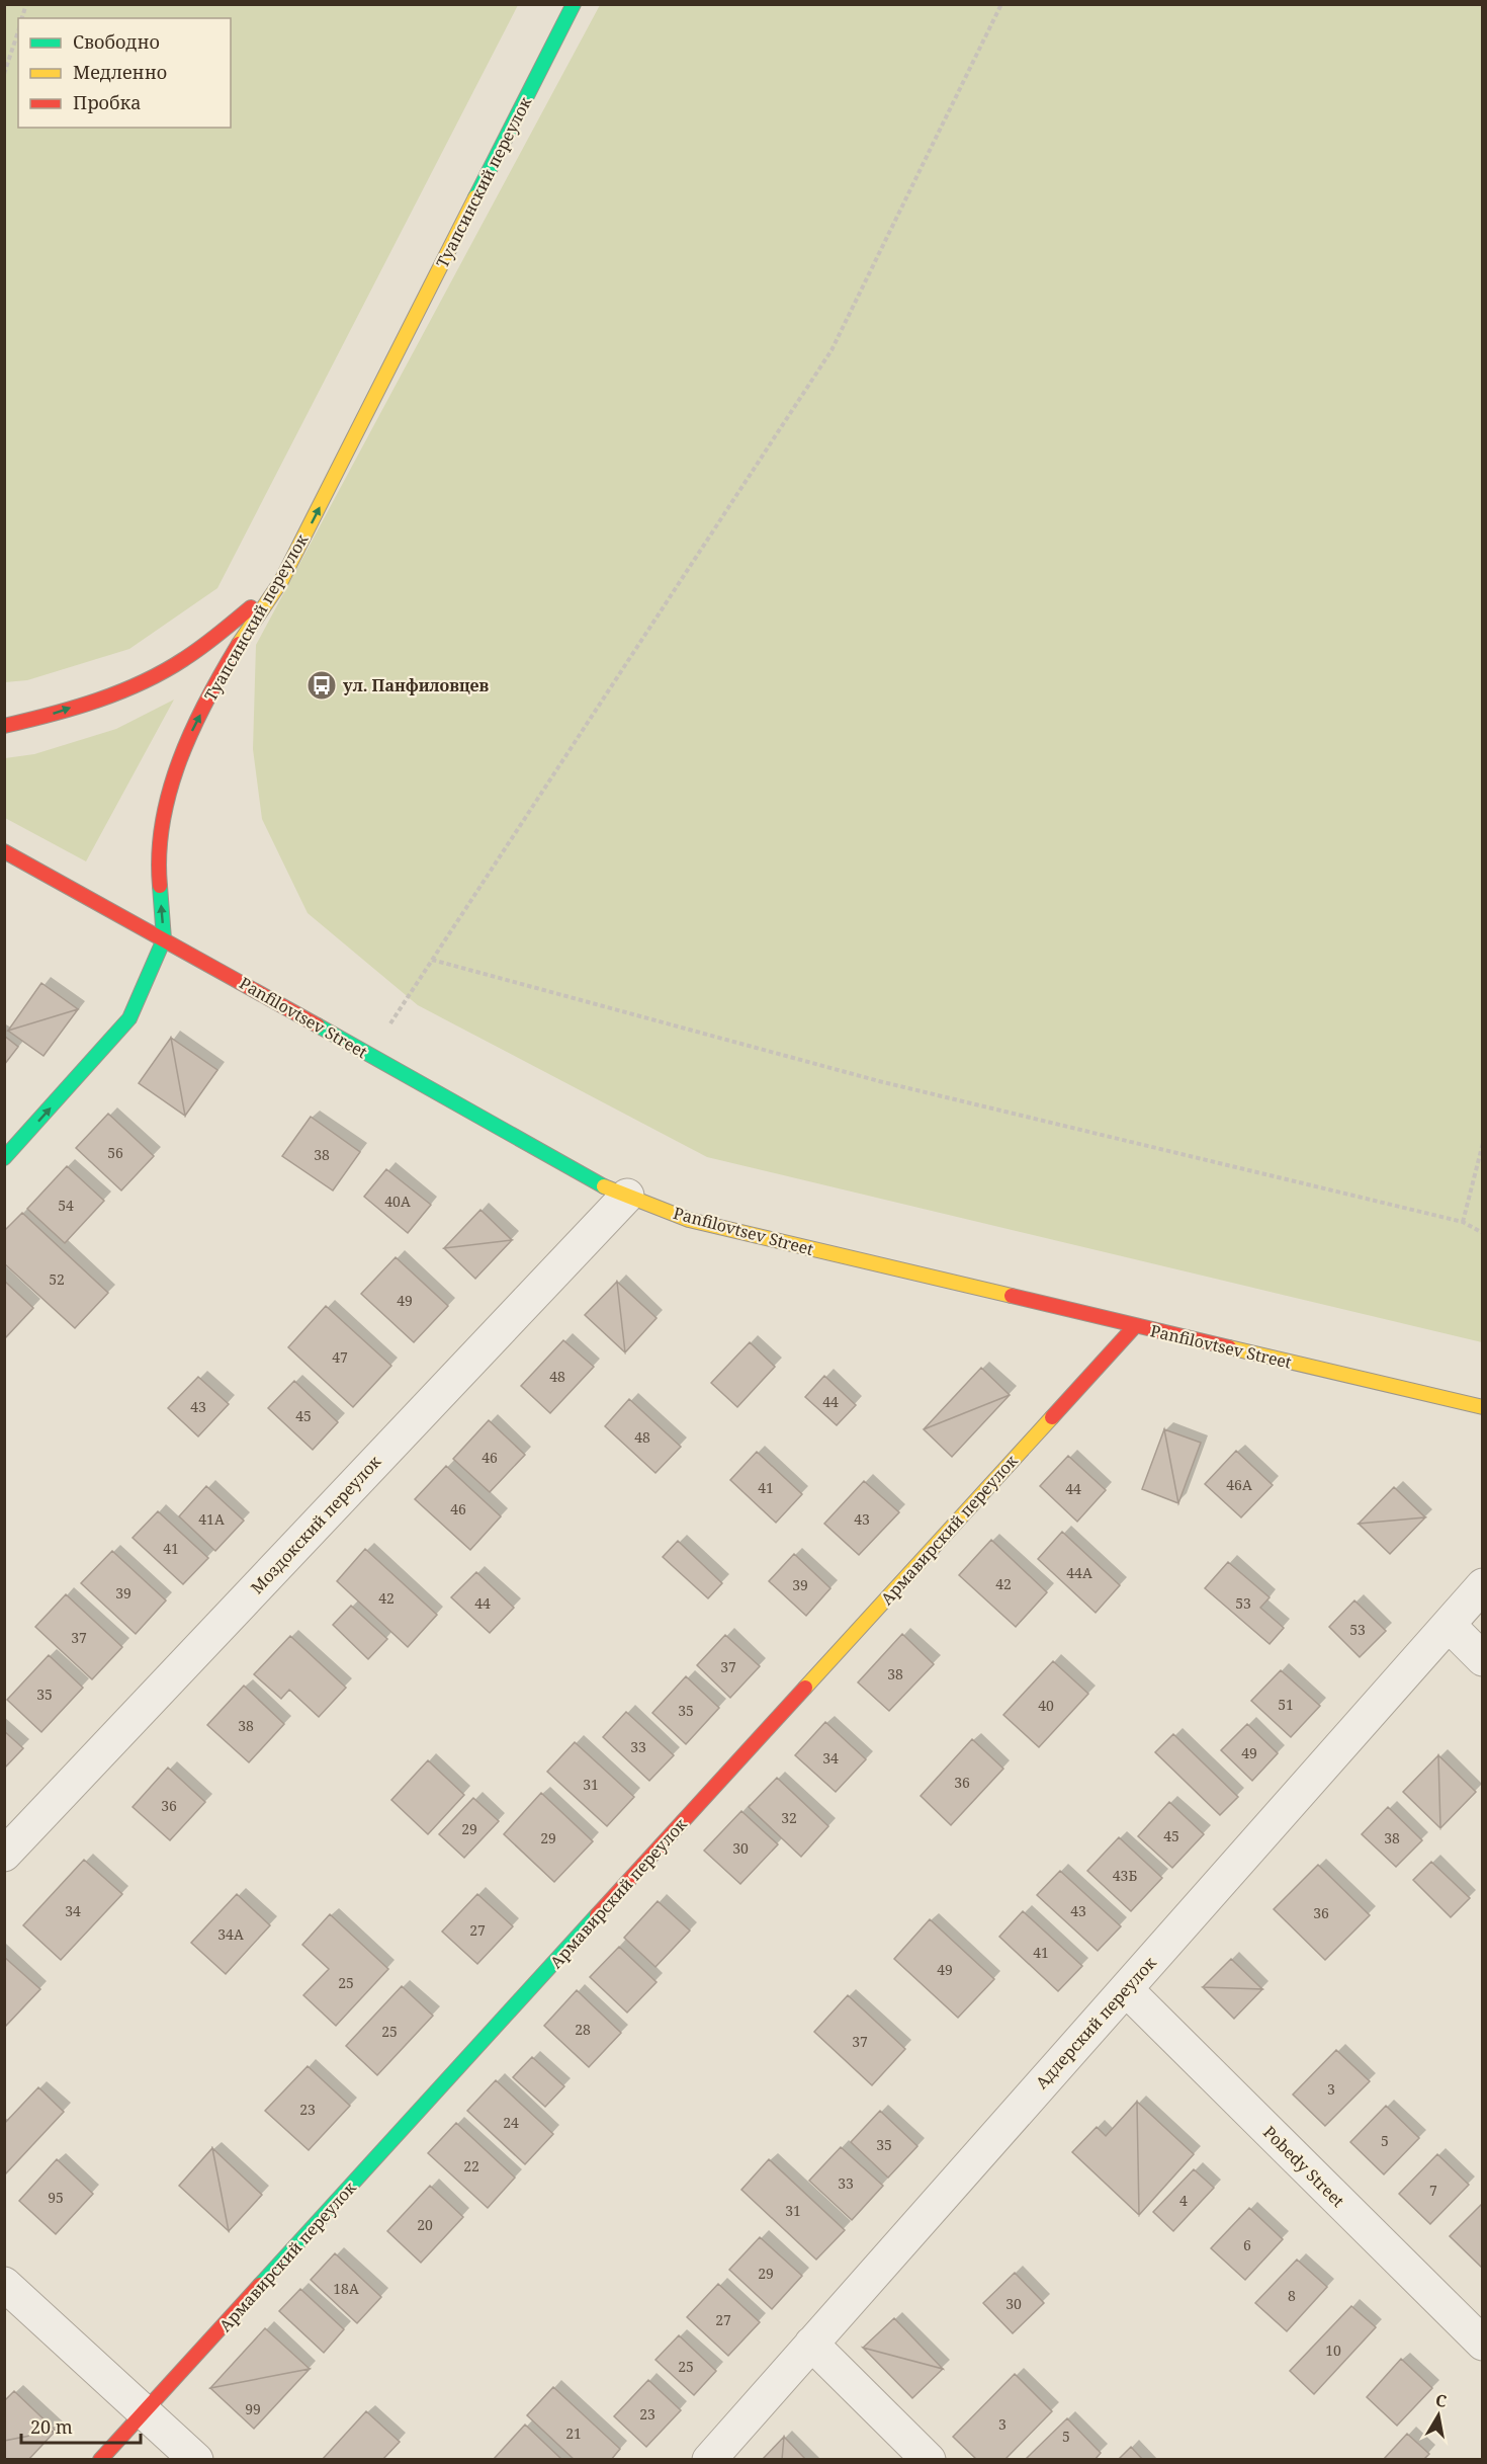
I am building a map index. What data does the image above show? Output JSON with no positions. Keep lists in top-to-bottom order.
{
  "streets": {
    "street": [
      "Туапсинский переулок",
      "Panfilovtsev Street",
      "Моздокский переулок",
      "Армавирский переулок",
      "Адлерский переулок",
      "Pobedy Street"
    ]
  },
  "crossings": [
    ["Туапсинский переулок", "Panfilovtsev Street"],
    ["Panfilovtsev Street", "Моздокский переулок"],
    ["Panfilovtsev Street", "Армавирский переулок"],
    ["Адлерский переулок", "Pobedy Street"]
  ],
  "one_way": ["Туапсинский переулок"],
  "places": {
    "bus stop": ["ул. Панфиловцев"]
  },
  "house_numbers": [
    "56",
    "38",
    "40А",
    "54",
    "52",
    "49",
    "47",
    "48",
    "44",
    "43",
    "45",
    "48",
    "46",
    "46А",
    "41",
    "44",
    "46",
    "41А",
    "43",
    "41",
    "44А",
    "42",
    "39",
    "39",
    "42",
    "44",
    "53",
    "53",
    "37",
    "37",
    "38",
    "35",
    "51",
    "40",
    "35",
    "38",
    "33",
    "49",
    "34",
    "36",
    "31",
    "36",
    "32",
    "29",
    "45",
    "29",
    "38",
    "30",
    "43Б",
    "34",
    "43",
    "36",
    "27",
    "34А",
    "41",
    "49",
    "25",
    "28",
    "25",
    "37",
    "3",
    "23",
    "24",
    "5",
    "35",
    "22",
    "33",
    "7",
    "95",
    "4",
    "31",
    "20",
    "6",
    "29",
    "18А",
    "8",
    "30",
    "27",
    "10",
    "25",
    "99",
    "23",
    "3",
    "21",
    "5"
  ],
  "legend": ["Свободно", "Медленно", "Пробка"],
  "scale_bar": "20 m",
  "north": "top"
}
